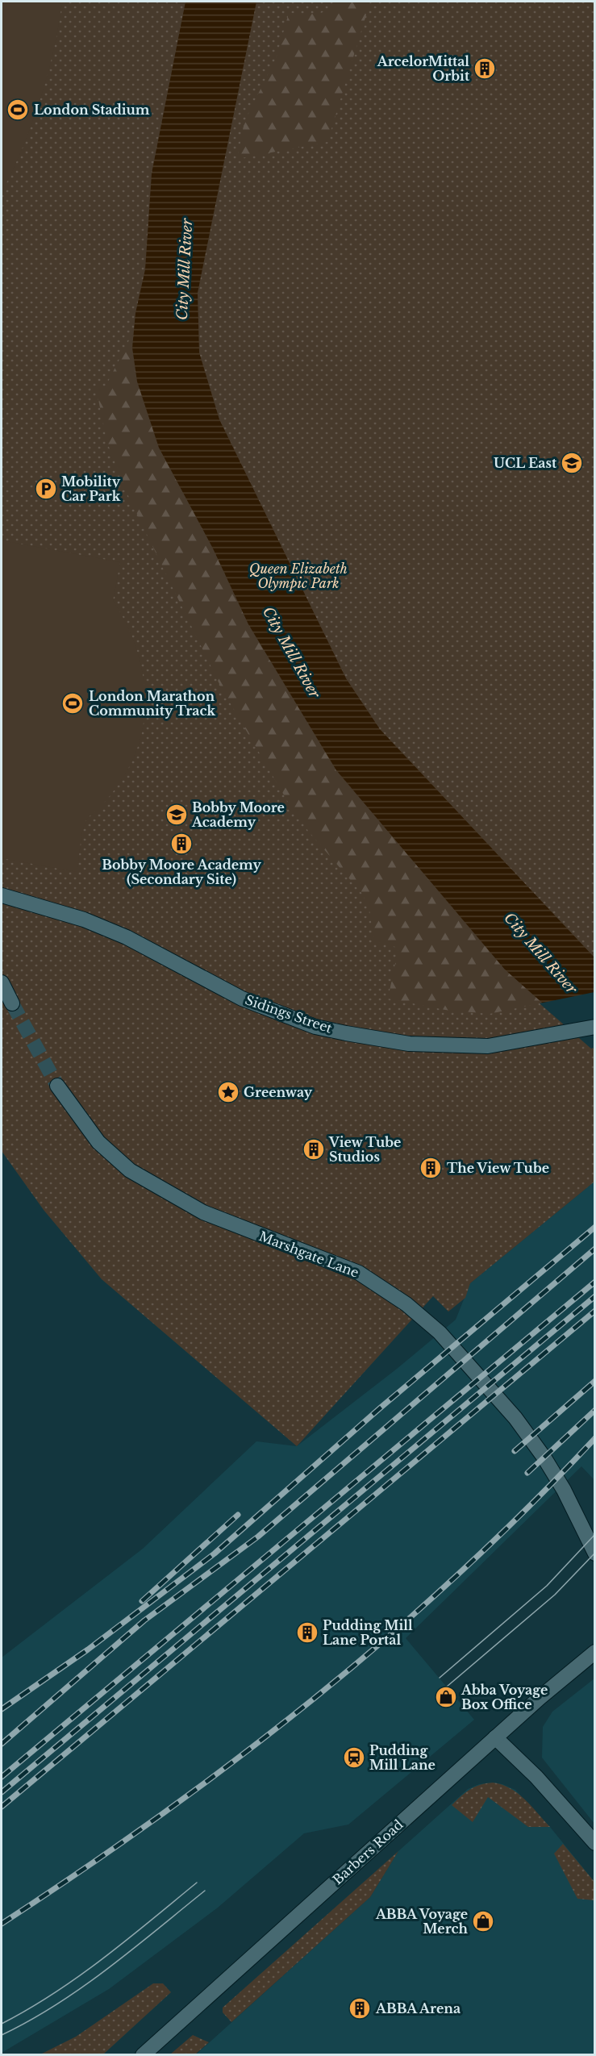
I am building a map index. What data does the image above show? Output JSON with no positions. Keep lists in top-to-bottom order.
{
  "streets": {
    "street": ["Sidings Street", "Marshgate Lane", "Barbers Road"]
  },
  "water": ["City Mill River"],
  "parks": ["Queen Elizabeth Olympic Park"],
  "places": {
    "building": [
      "ArcelorMittal Orbit",
      "Bobby Moore Academy (Secondary Site)",
      "View Tube Studios",
      "The View Tube",
      "Pudding Mill Lane Portal",
      "ABBA Arena"
    ],
    "sports": ["London Stadium", "London Marathon Community Track"],
    "school or university": ["UCL East", "Bobby Moore Academy"],
    "parking": ["Mobility Car Park"],
    "place": ["Greenway"],
    "shop": ["Abba Voyage Box Office", "ABBA Voyage Merch"],
    "station": ["Pudding Mill Lane"]
  }
}
